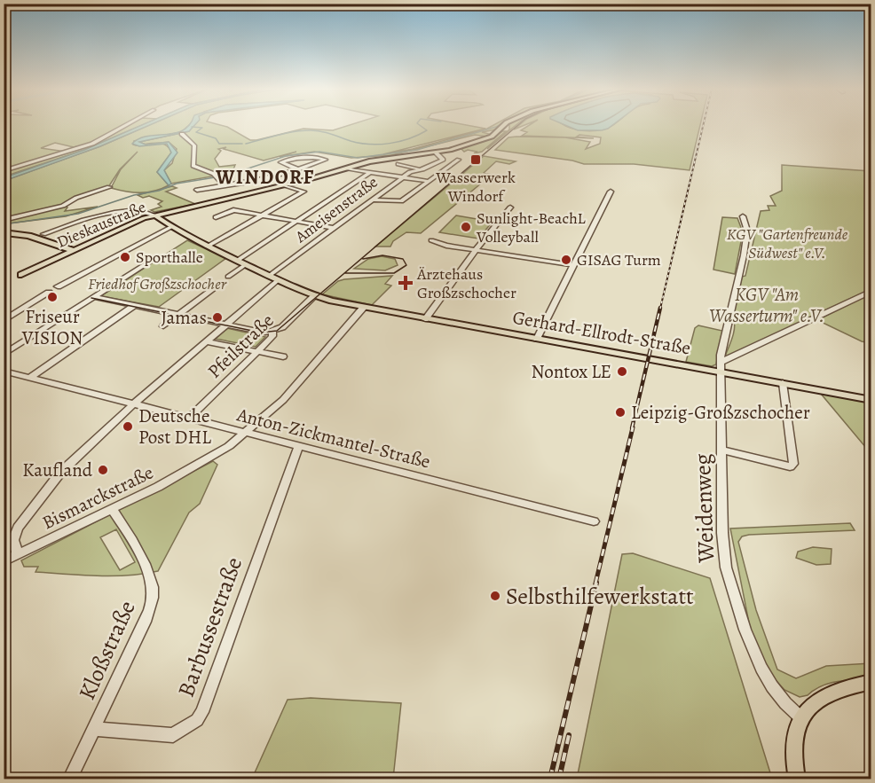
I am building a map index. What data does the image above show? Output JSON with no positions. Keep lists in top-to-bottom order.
{
  "streets": {
    "main road": ["Dieskaustraße", "Gerhard-Ellrodt-Straße"],
    "street": [
      "Ameisenstraße",
      "Pfeilstraße",
      "Anton-Zickmantel-Straße",
      "Bismarckstraße",
      "Weidenweg",
      "Barbussestraße",
      "Kloßstraße"
    ]
  },
  "crossings": [
    ["Ameisenstraße", "Dieskaustraße"],
    ["Ameisenstraße", "Gerhard-Ellrodt-Straße"],
    ["Dieskaustraße", "Gerhard-Ellrodt-Straße"],
    ["Gerhard-Ellrodt-Straße", "Pfeilstraße"],
    ["Gerhard-Ellrodt-Straße", "Bismarckstraße"],
    ["Gerhard-Ellrodt-Straße", "Weidenweg"],
    ["Pfeilstraße", "Anton-Zickmantel-Straße"],
    ["Anton-Zickmantel-Straße", "Bismarckstraße"],
    ["Anton-Zickmantel-Straße", "Barbussestraße"],
    ["Bismarckstraße", "Kloßstraße"],
    ["Barbussestraße", "Kloßstraße"]
  ],
  "districts": ["WINDORF"],
  "parks": ["KGV \"Gartenfreunde Südwest\" e.V.", "Friedhof Großzschocher", "KGV \"Am Wasserturm\" e.V."],
  "places": {
    "transit": ["Wasserwerk Windorf"],
    "other": [
      "Sunlight-BeachL Volleyball",
      "Sporthalle",
      "GISAG Turm",
      "Friseur VISION",
      "Jamas",
      "Nontox LE",
      "Leipzig-Großzschocher",
      "Deutsche Post DHL",
      "Kaufland",
      "Selbsthilfewerkstatt"
    ],
    "health": ["Ärztehaus Großzschocher"]
  }
}
